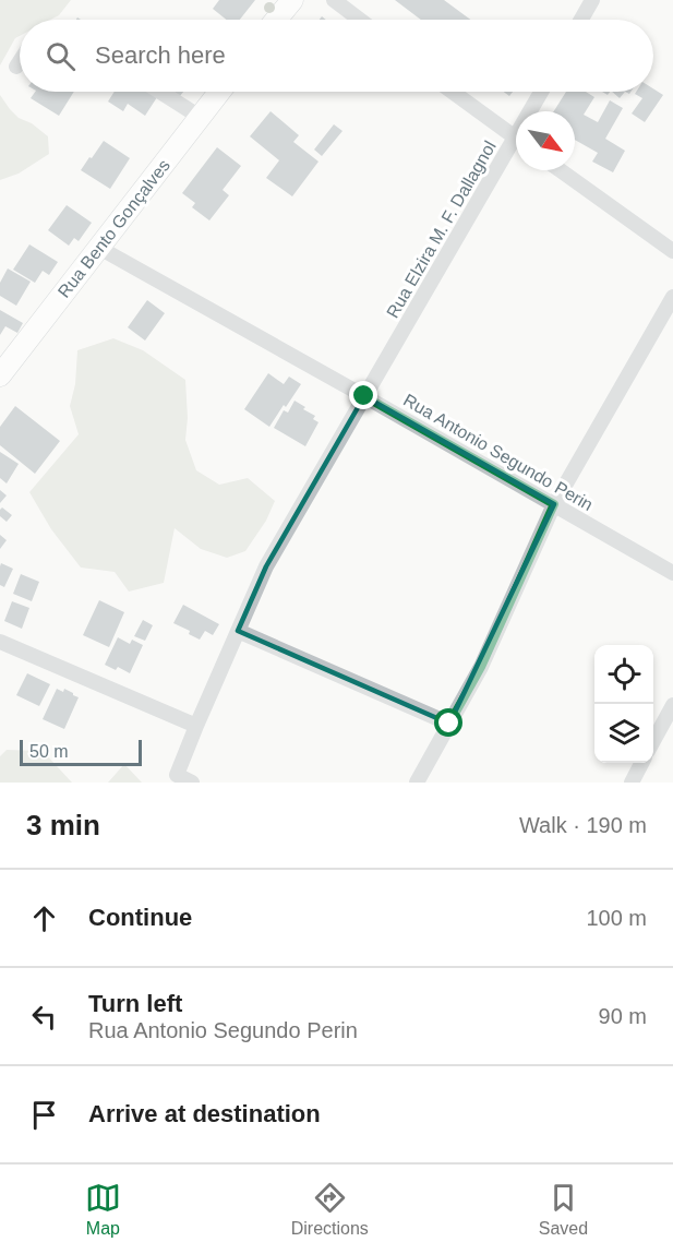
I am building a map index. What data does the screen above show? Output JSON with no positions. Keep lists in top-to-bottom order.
{
  "streets": {
    "street": ["Rua Bento Gonçalves", "Rua Elzira M. F. Dallagnol", "Rua Antonio Segundo Perin"]
  },
  "crossings": [
    ["Rua Bento Gonçalves", "Rua Antonio Segundo Perin"],
    ["Rua Elzira M. F. Dallagnol", "Rua Antonio Segundo Perin"]
  ],
  "scale_bar": "50 m",
  "north": "bottom right",
  "page": {
    "search": "Search here",
    "scale": "50 m",
    "heading": ["3 min", "Walk · 190 m"],
    "list": [
      ["Continue", "100 m"],
      ["Turn left", "Rua Antonio Segundo Perin", "90 m"],
      "Arrive at destination"
    ],
    "nav": ["Map", "Directions", "Saved"]
  }
}
